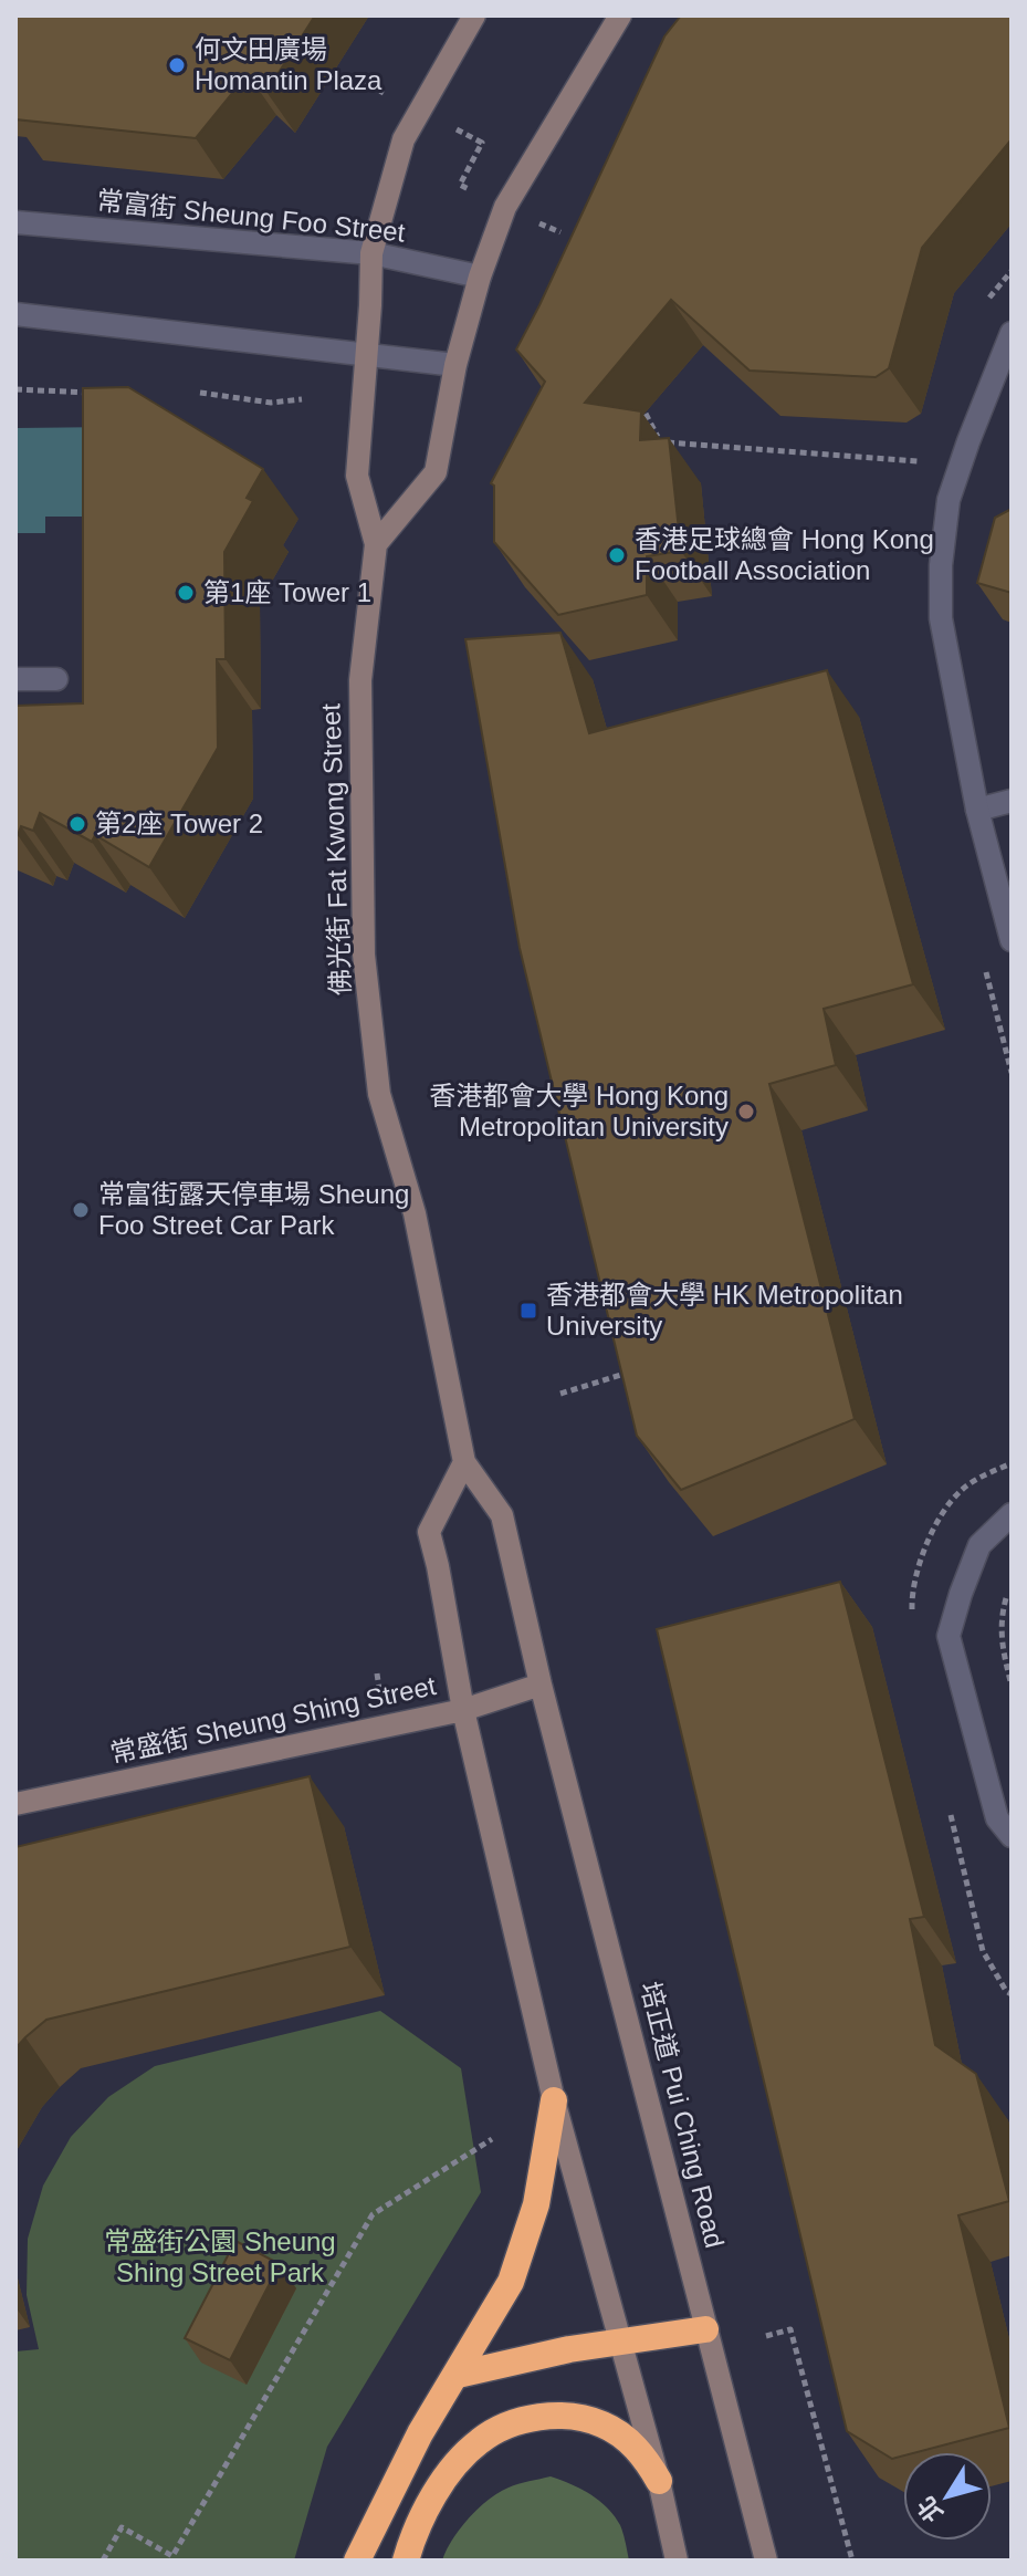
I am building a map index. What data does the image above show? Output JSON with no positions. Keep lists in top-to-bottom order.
{
  "streets": {
    "main road": ["佛光街 Fat Kwong Street", "常盛街 Sheung Shing Street", "培正道 Pui Ching Road"],
    "street": ["常富街 Sheung Foo Street"]
  },
  "crossings": [
    ["常富街 Sheung Foo Street", "佛光街 Fat Kwong Street"],
    ["佛光街 Fat Kwong Street", "常盛街 Sheung Shing Street"],
    ["佛光街 Fat Kwong Street", "培正道 Pui Ching Road"],
    ["常盛街 Sheung Shing Street", "培正道 Pui Ching Road"]
  ],
  "parks": ["常盛街公園 Sheung Shing Street Park"],
  "places": {
    "other": [
      "何文田廣場 Homantin Plaza",
      "香港足球總會 Hong Kong Football Association",
      "第1座 Tower 1",
      "第2座 Tower 2",
      "香港都會大學 Hong Kong Metropolitan University",
      "常富街露天停車場 Sheung Foo Street Car Park"
    ],
    "transit": ["香港都會大學 HK Metropolitan University"]
  },
  "north": "bottom left"
}
